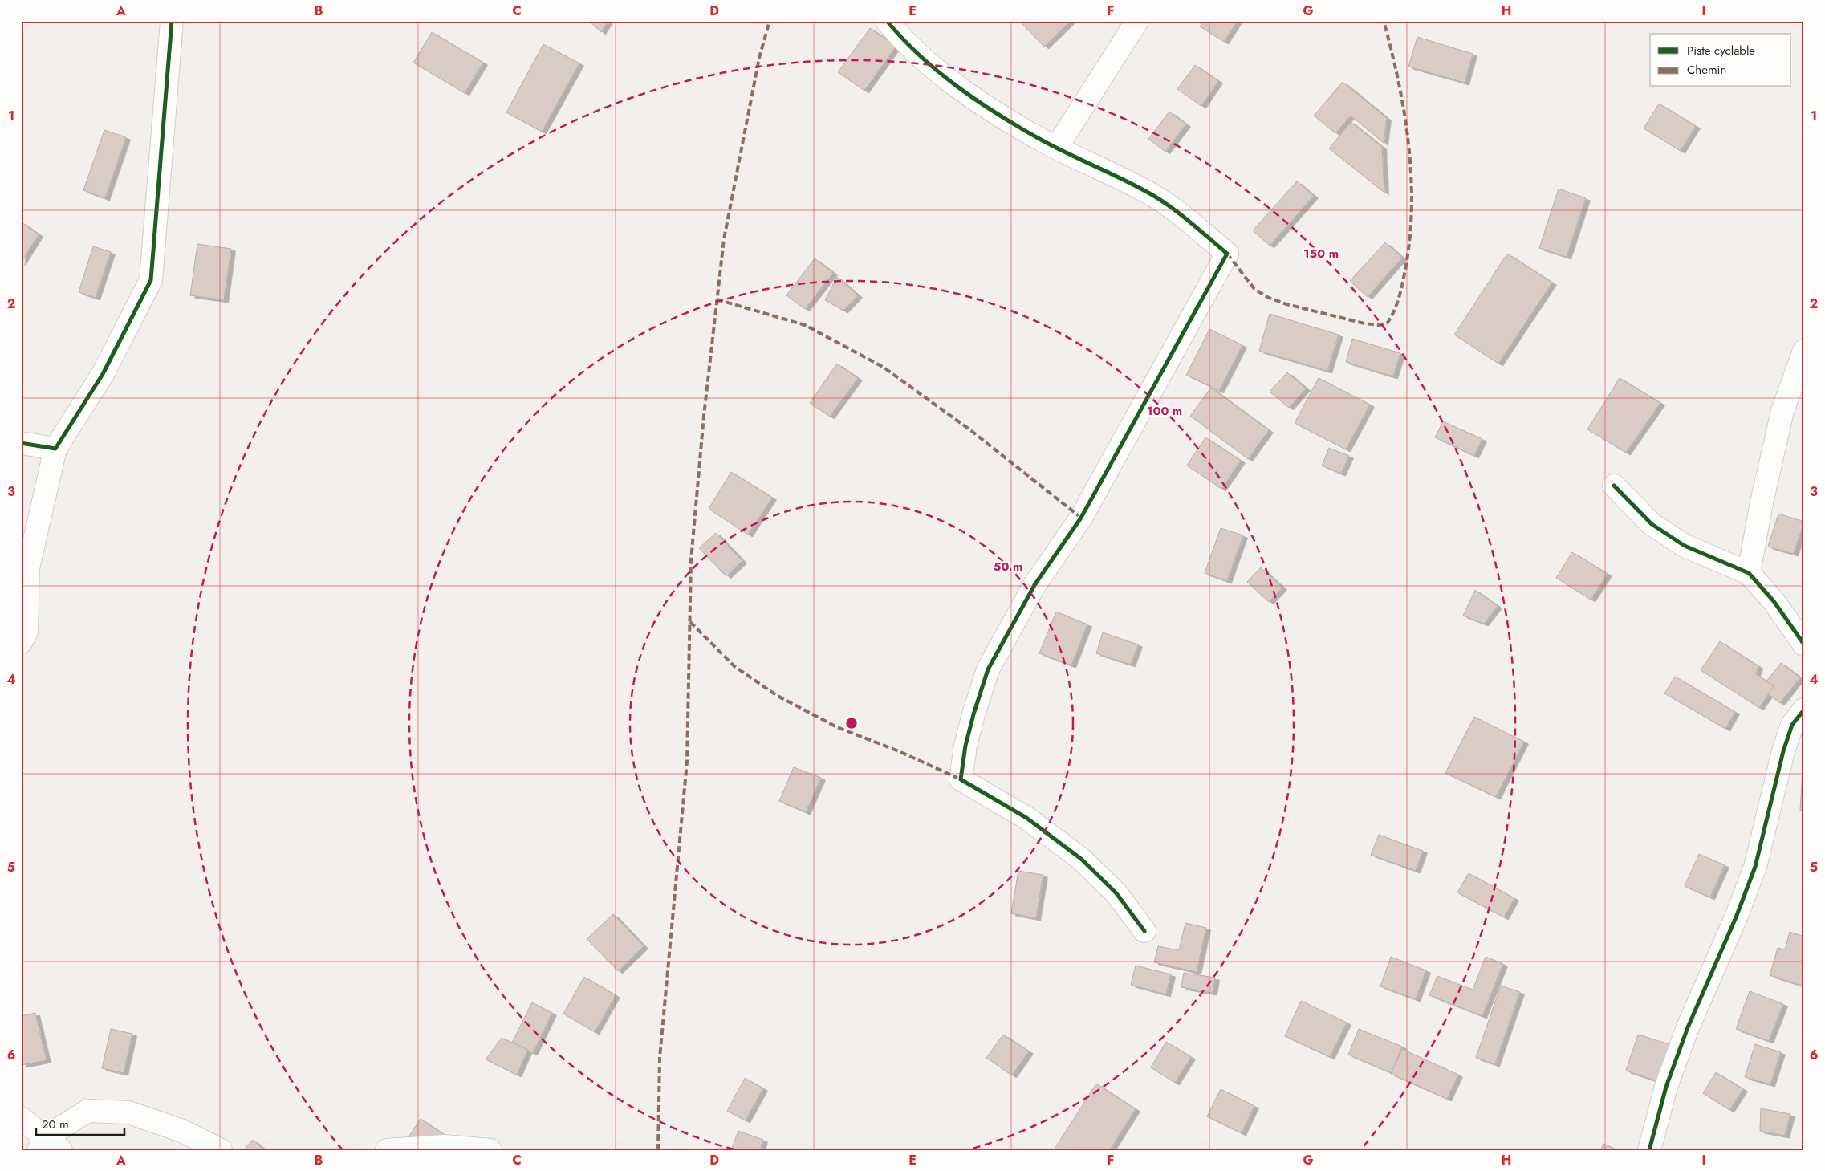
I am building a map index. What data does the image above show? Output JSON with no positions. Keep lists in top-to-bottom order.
{
  "legend": ["Piste cyclable", "Chemin"],
  "scale_bar": "20 m",
  "grid": {
    "columns": [
      "A",
      "B",
      "C",
      "D",
      "E",
      "F",
      "G",
      "H",
      "I"
    ],
    "rows": [
      "1",
      "2",
      "3",
      "4",
      "5",
      "6"
    ]
  },
  "rings": ["150 m", "100 m", "50 m"]
}
